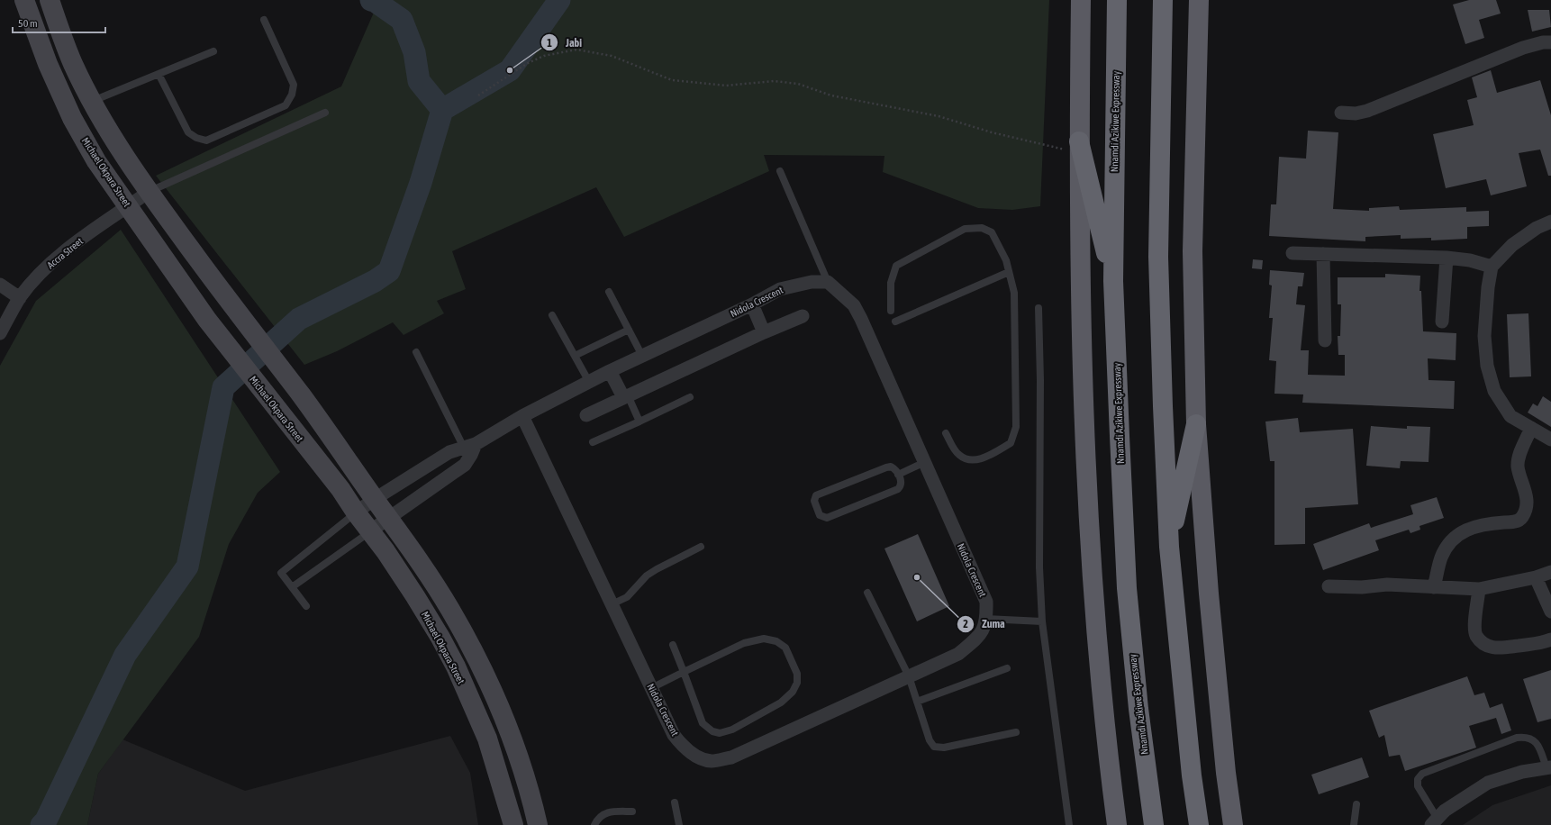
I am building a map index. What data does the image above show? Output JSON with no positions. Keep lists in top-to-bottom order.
{
  "streets": {
    "highway": ["Nnamdi Azikiwe Expressway"],
    "main road": ["Michael Okpara Street"],
    "street": ["Accra Street", "Nidola Crescent"]
  },
  "crossings": [
    ["Michael Okpara Street", "Accra Street"],
    ["Michael Okpara Street", "Nidola Crescent"]
  ],
  "places": ["Jabi", "Zuma"],
  "scale_bar": "50 m"
}
